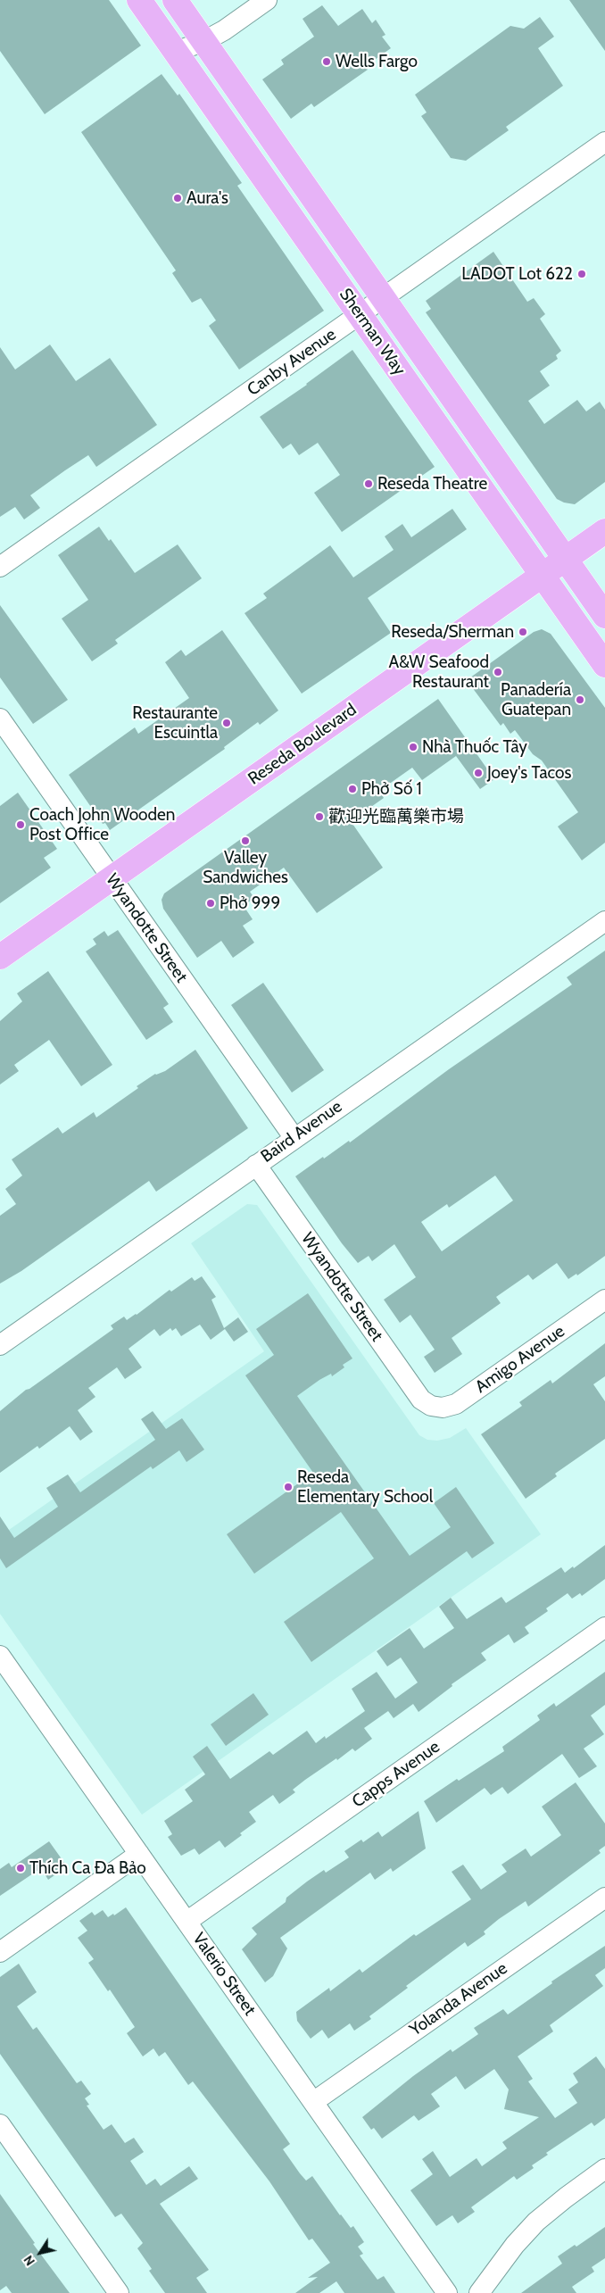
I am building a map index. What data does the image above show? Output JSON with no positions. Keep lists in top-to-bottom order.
{
  "streets": {
    "main road": ["Sherman Way", "Reseda Boulevard"],
    "street": [
      "Canby Avenue",
      "Wyandotte Street",
      "Baird Avenue",
      "Amigo Avenue",
      "Capps Avenue",
      "Valerio Street",
      "Yolanda Avenue"
    ]
  },
  "crossings": [
    ["Sherman Way", "Canby Avenue"],
    ["Sherman Way", "Reseda Boulevard"],
    ["Reseda Boulevard", "Wyandotte Street"],
    ["Wyandotte Street", "Baird Avenue"],
    ["Wyandotte Street", "Amigo Avenue"],
    ["Capps Avenue", "Valerio Street"],
    ["Valerio Street", "Yolanda Avenue"]
  ],
  "places": [
    "Wells Fargo",
    "Aura's",
    "LADOT Lot 622",
    "Reseda Theatre",
    "Reseda/Sherman",
    "A&W Seafood Restaurant",
    "Panadería Guatepan",
    "Restaurante Escuintla",
    "Nhà Thuốc Tây",
    "Joey's Tacos",
    "Phở Số 1",
    "歡迎光臨萬樂市場",
    "Coach John Wooden Post Office",
    "Valley Sandwiches",
    "Phở 999",
    "Reseda Elementary School",
    "Thích Ca Đa Bảo"
  ],
  "north": "bottom left"
}
